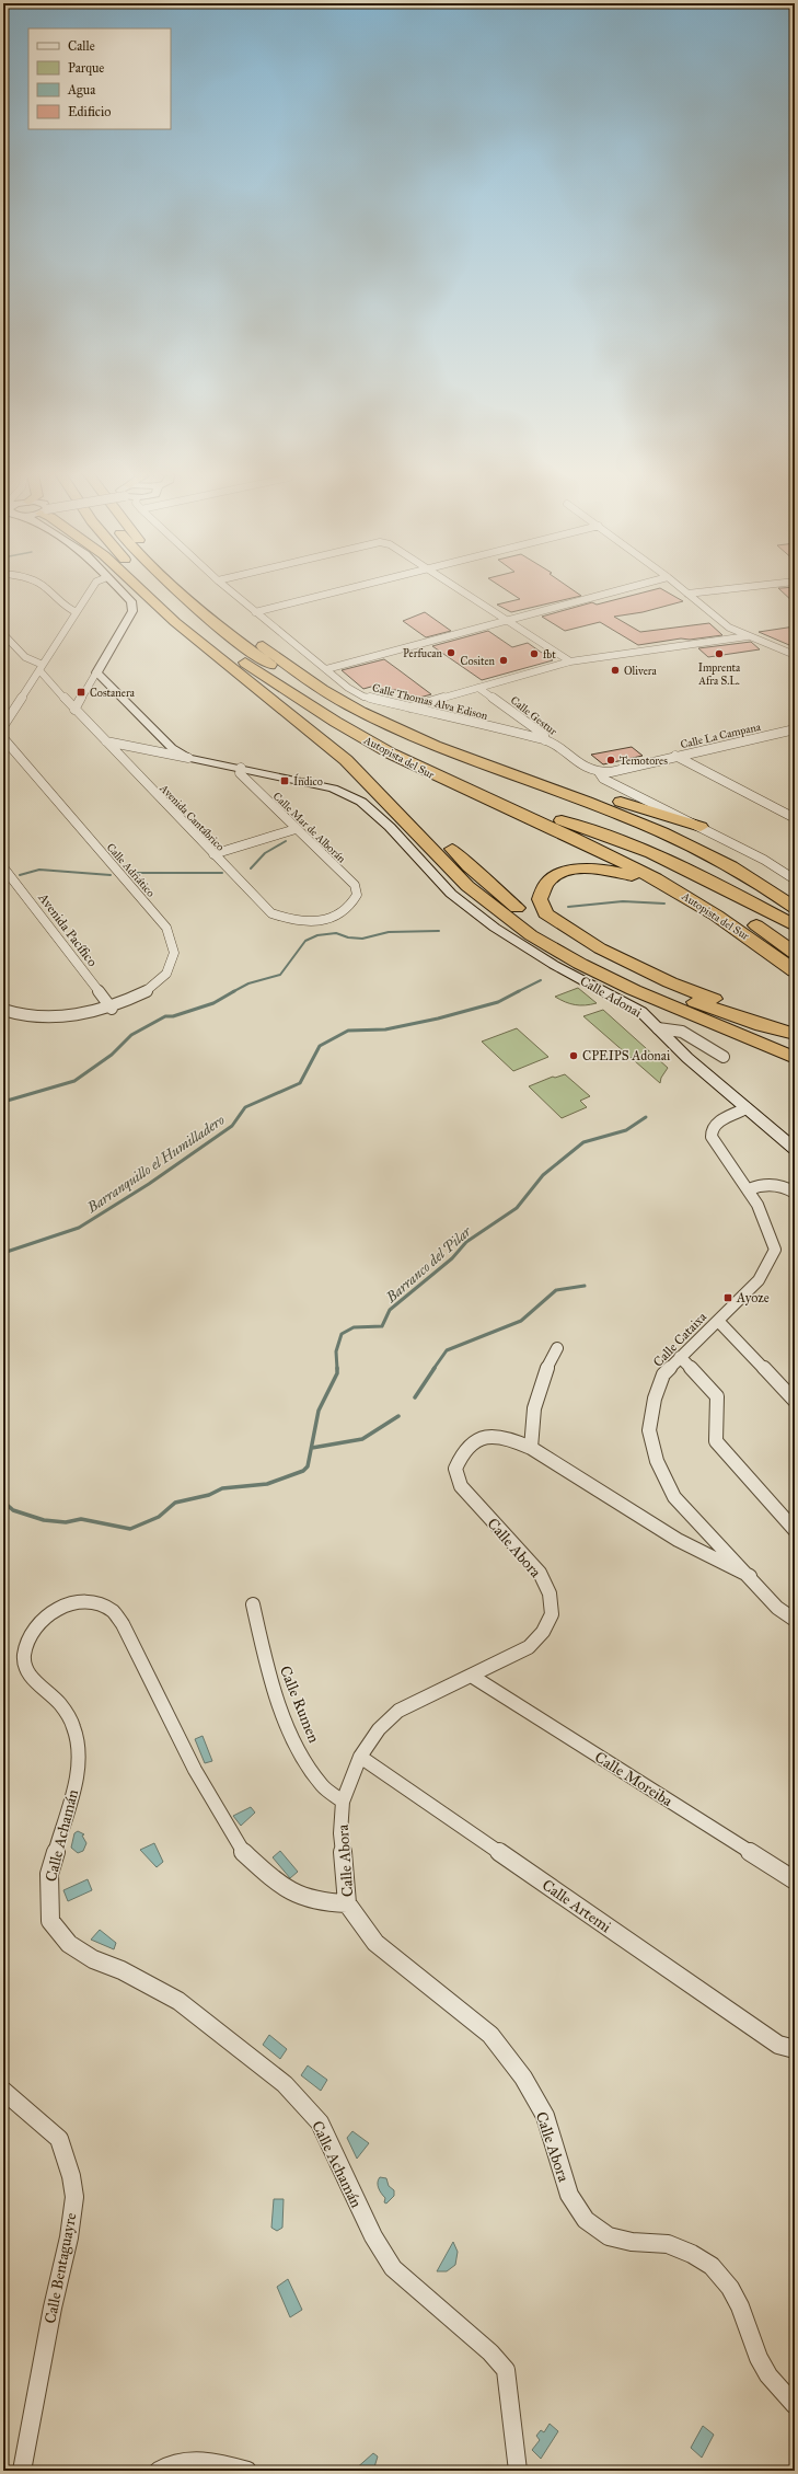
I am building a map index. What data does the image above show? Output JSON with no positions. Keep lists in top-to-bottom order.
{
  "streets": {
    "highway": ["Autopista del Sur"],
    "street": [
      "Calle Thomas Alva Edison",
      "Calle Gestur",
      "Calle La Campana",
      "Avenida Cantábrico",
      "Calle Mar de Alborán",
      "Calle Adriático",
      "Avenida Pacífico",
      "Calle Adonai",
      "Calle Cataixa",
      "Calle Abora",
      "Calle Rumen",
      "Calle Moreiba",
      "Calle Achamán",
      "Calle Artemi",
      "Calle Bentaguayre"
    ]
  },
  "crossings": [
    ["Calle Thomas Alva Edison", "Calle Gestur"],
    ["Calle Gestur", "Calle La Campana"],
    ["Avenida Cantábrico", "Calle Mar de Alborán"],
    ["Calle Mar de Alborán", "Calle Adonai"],
    ["Calle Adriático", "Avenida Pacífico"],
    ["Calle Adonai", "Calle Cataixa"],
    ["Calle Cataixa", "Calle Abora"],
    ["Calle Abora", "Calle Rumen"],
    ["Calle Abora", "Calle Moreiba"],
    ["Calle Abora", "Calle Achamán"],
    ["Calle Abora", "Calle Artemi"]
  ],
  "water": ["Barranquillo el Humilladero", "Barranco del Pilar"],
  "places": {
    "other": [
      "Perfucan",
      "fbt",
      "Imprenta Afra S.L.",
      "Cositen",
      "Olivera",
      "Temotores",
      "CPEIPS Adonai"
    ],
    "transit": ["Costanera", "Índico", "Ayoze"]
  },
  "legend": [
    "Calle",
    "Parque",
    "Agua",
    "Edificio"
  ]
}
